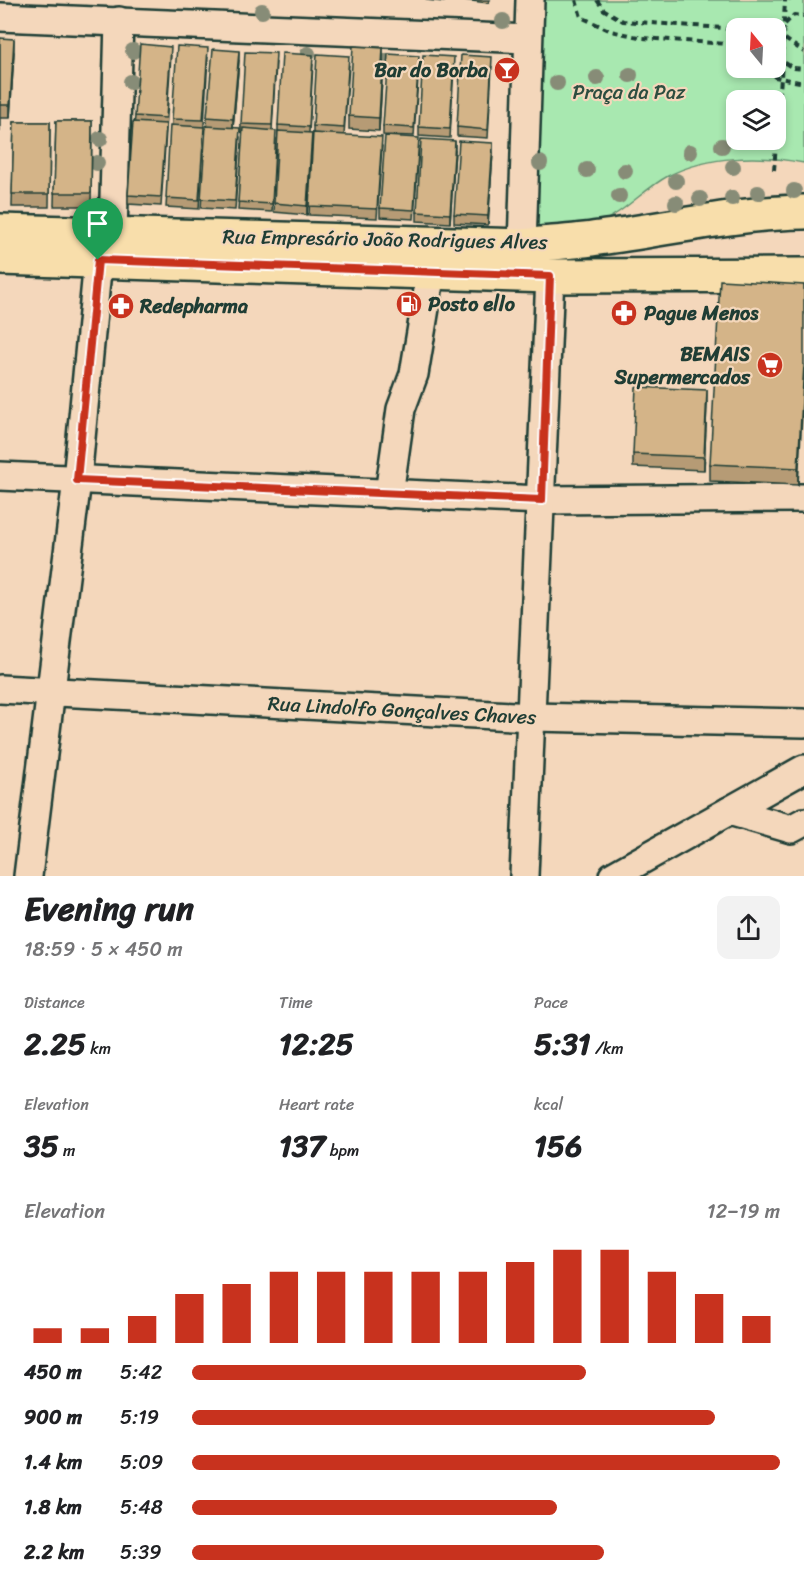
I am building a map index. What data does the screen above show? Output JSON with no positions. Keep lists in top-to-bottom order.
{
  "streets": {
    "main road": ["Rua Empresário João Rodrigues Alves"],
    "street": ["Rua Lindolfo Gonçalves Chaves"]
  },
  "parks": ["Praça da Paz"],
  "places": {
    "bar": ["Bar do Borba"],
    "fuel station": ["Posto ello"],
    "pharmacy": ["Redepharma", "Pague Menos"],
    "supermarket": ["BEMAIS Supermercados"]
  },
  "north": "top",
  "page": {
    "heading": ["Evening run", "18:59 · 5 × 450 m"],
    "stats": [
      ["Distance", "2.25 km"],
      ["Time", "12:25"],
      ["Pace", "5:31 /km"],
      ["Elevation", "35 m"],
      ["Heart rate", "137 bpm"],
      ["kcal", "156"]
    ],
    "chart": ["Elevation", "12–19 m"],
    "list": [
      {
        "name": "450 m",
        "note": "5:42"
      },
      {
        "name": "900 m",
        "note": "5:19"
      },
      {
        "name": "1.4 km",
        "note": "5:09"
      },
      {
        "name": "1.8 km",
        "note": "5:48"
      },
      {
        "name": "2.2 km",
        "note": "5:39"
      }
    ]
  }
}
